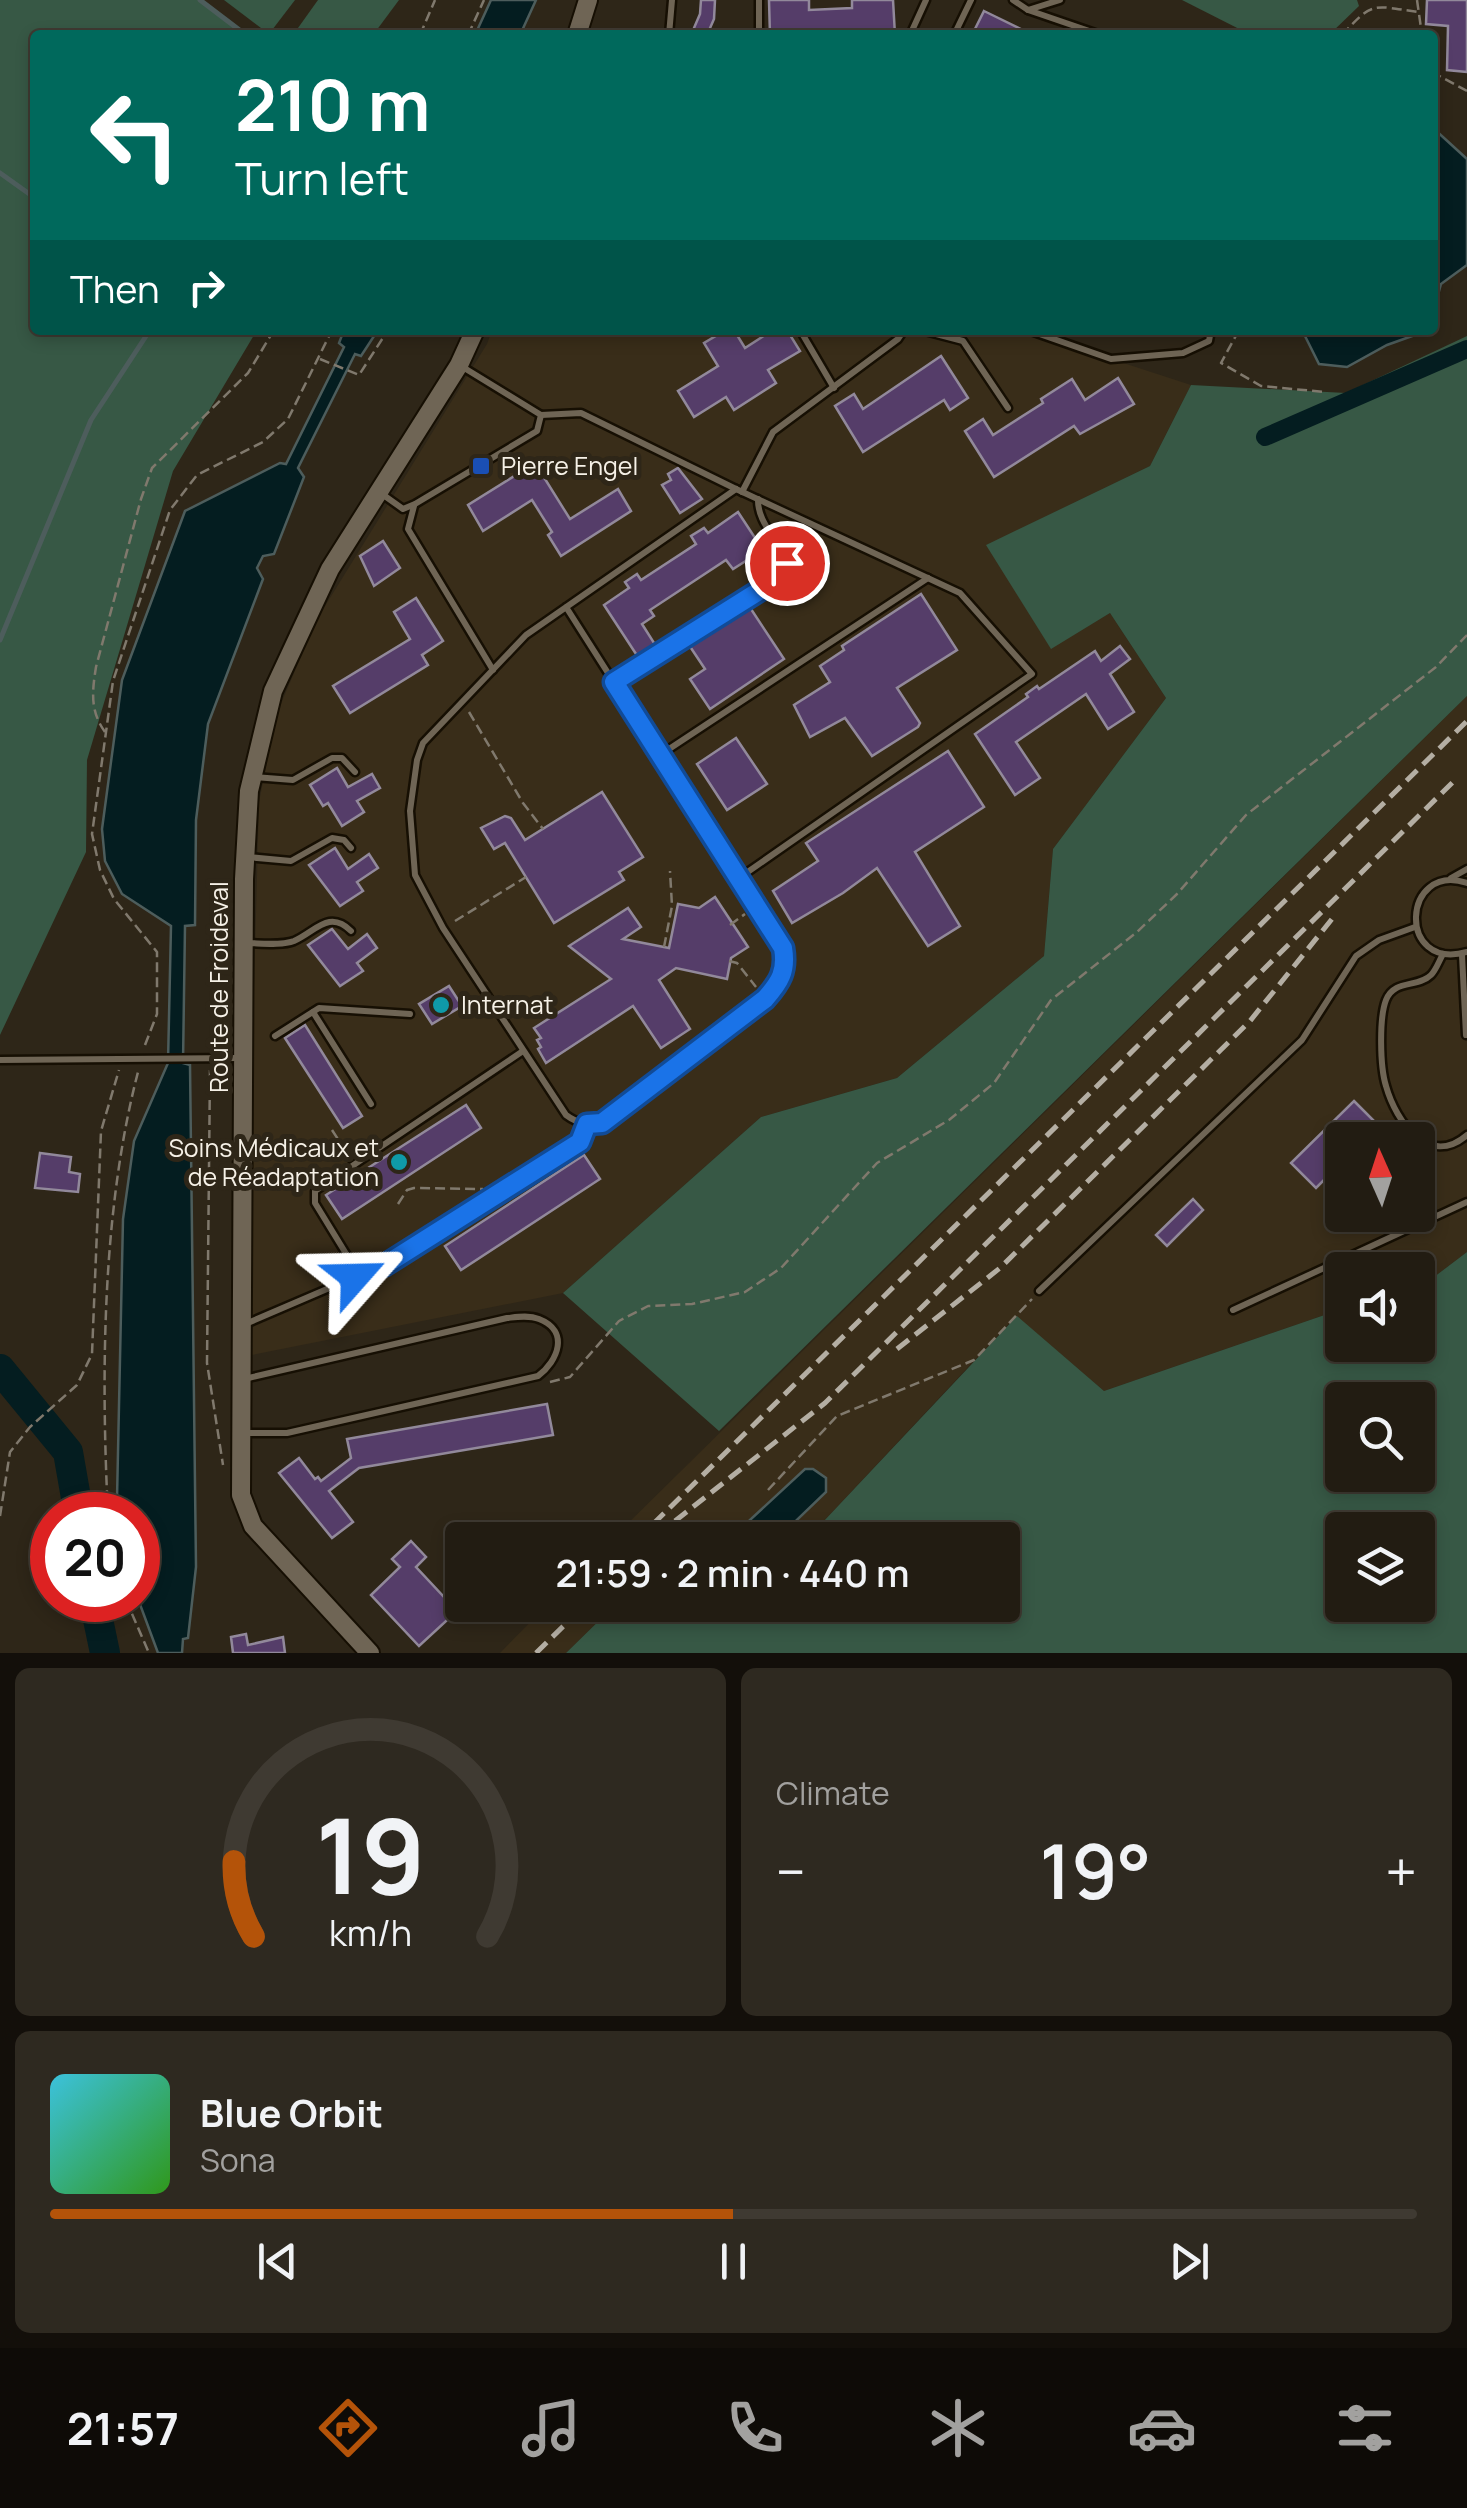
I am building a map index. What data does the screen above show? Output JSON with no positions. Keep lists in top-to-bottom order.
{
  "streets": {
    "street": ["Route de Froideval"]
  },
  "places": {
    "transit": ["Pierre Engel"],
    "other": ["Internat", "Soins Médicaux et de Réadaptation"]
  },
  "north": "top",
  "page": {
    "turn": ["210 m", "Turn left"],
    "then": "Then",
    "limit": "20",
    "trip": "21:59 · 2 min · 440 m",
    "tile": "Climate",
    "heat": ["−", "19°", "+"],
    "song": ["Blue Orbit", "Sona"],
    "tabs": "21:57",
    "gauge": ["19", "km/h"]
  }
}
